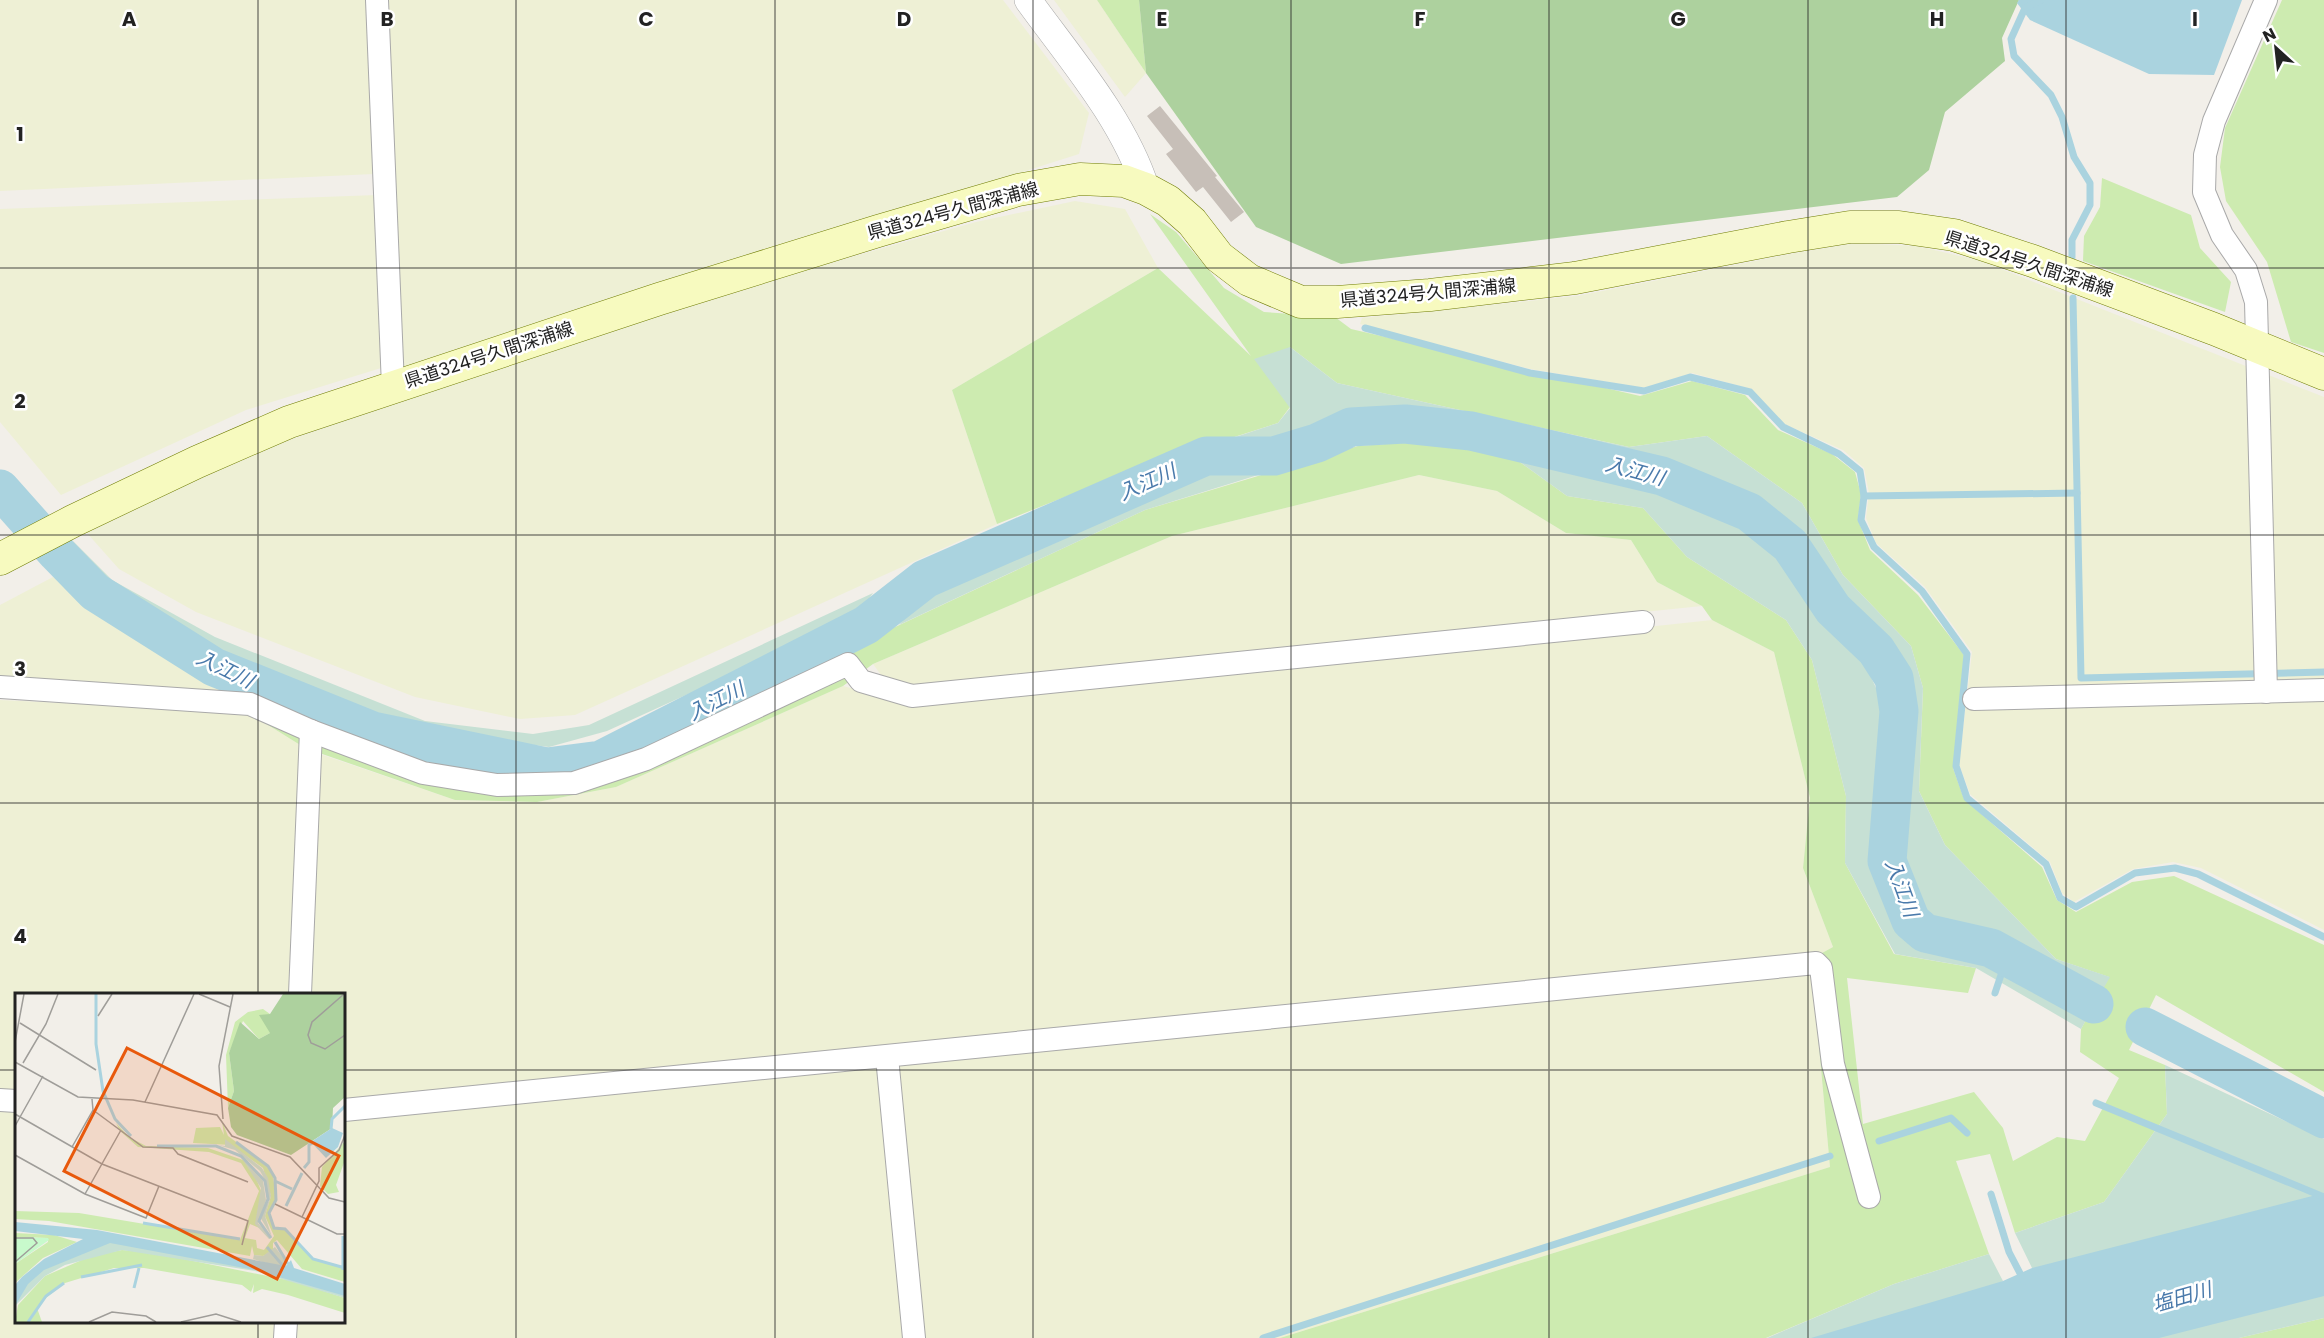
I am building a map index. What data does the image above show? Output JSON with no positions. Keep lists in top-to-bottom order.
{
  "streets": {
    "main road": ["県道324号久間深浦線"]
  },
  "water": ["入江川", "塩田川"],
  "north": "top left",
  "grid": {
    "columns": [
      "A",
      "B",
      "C",
      "D",
      "E",
      "F",
      "G",
      "H",
      "I"
    ],
    "rows": [
      "1",
      "2",
      "3",
      "4"
    ]
  }
}
